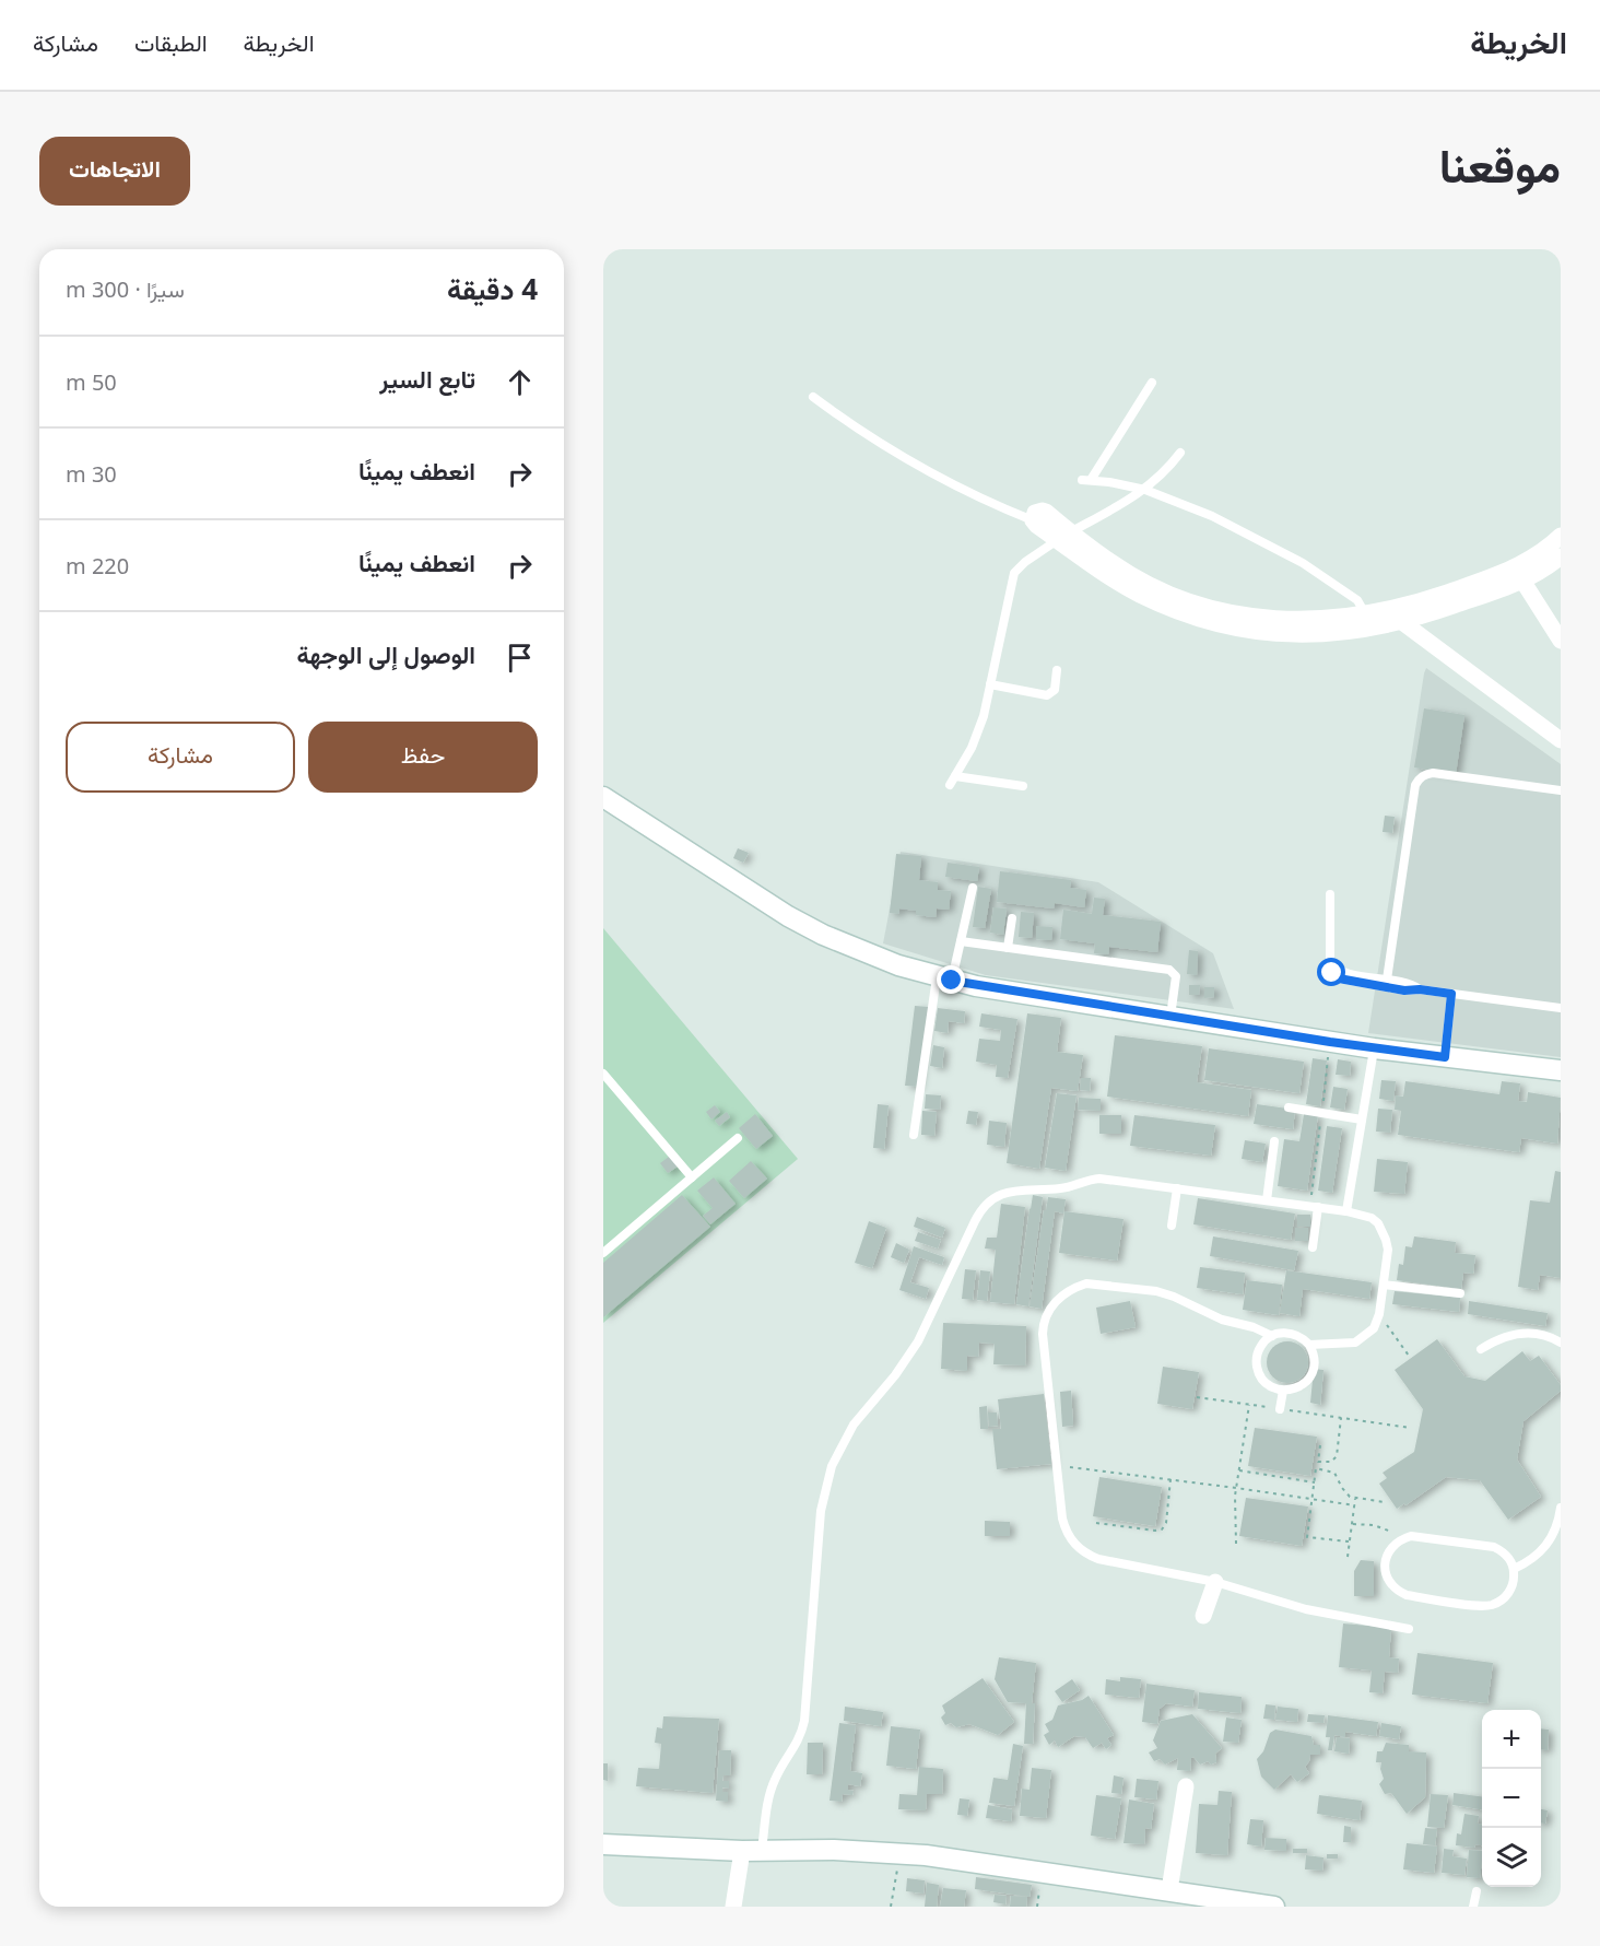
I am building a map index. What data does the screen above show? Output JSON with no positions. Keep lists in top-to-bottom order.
{
  "page": {
    "header": "الخريطة",
    "nav": ["الخريطة", "الطبقات", "مشاركة"],
    "title": "موقعنا",
    "buttons": [
      "الاتجاهات",
      ["حفظ", "مشاركة"]
    ],
    "heading": ["4 دقيقة", "سيرًا · 300 m"],
    "list": [
      ["تابع السير", "50 m"],
      ["انعطف يمينًا", "30 m"],
      ["انعطف يمينًا", "220 m"],
      "الوصول إلى الوجهة"
    ],
    "map_buttons": ["+", "−"]
  }
}
